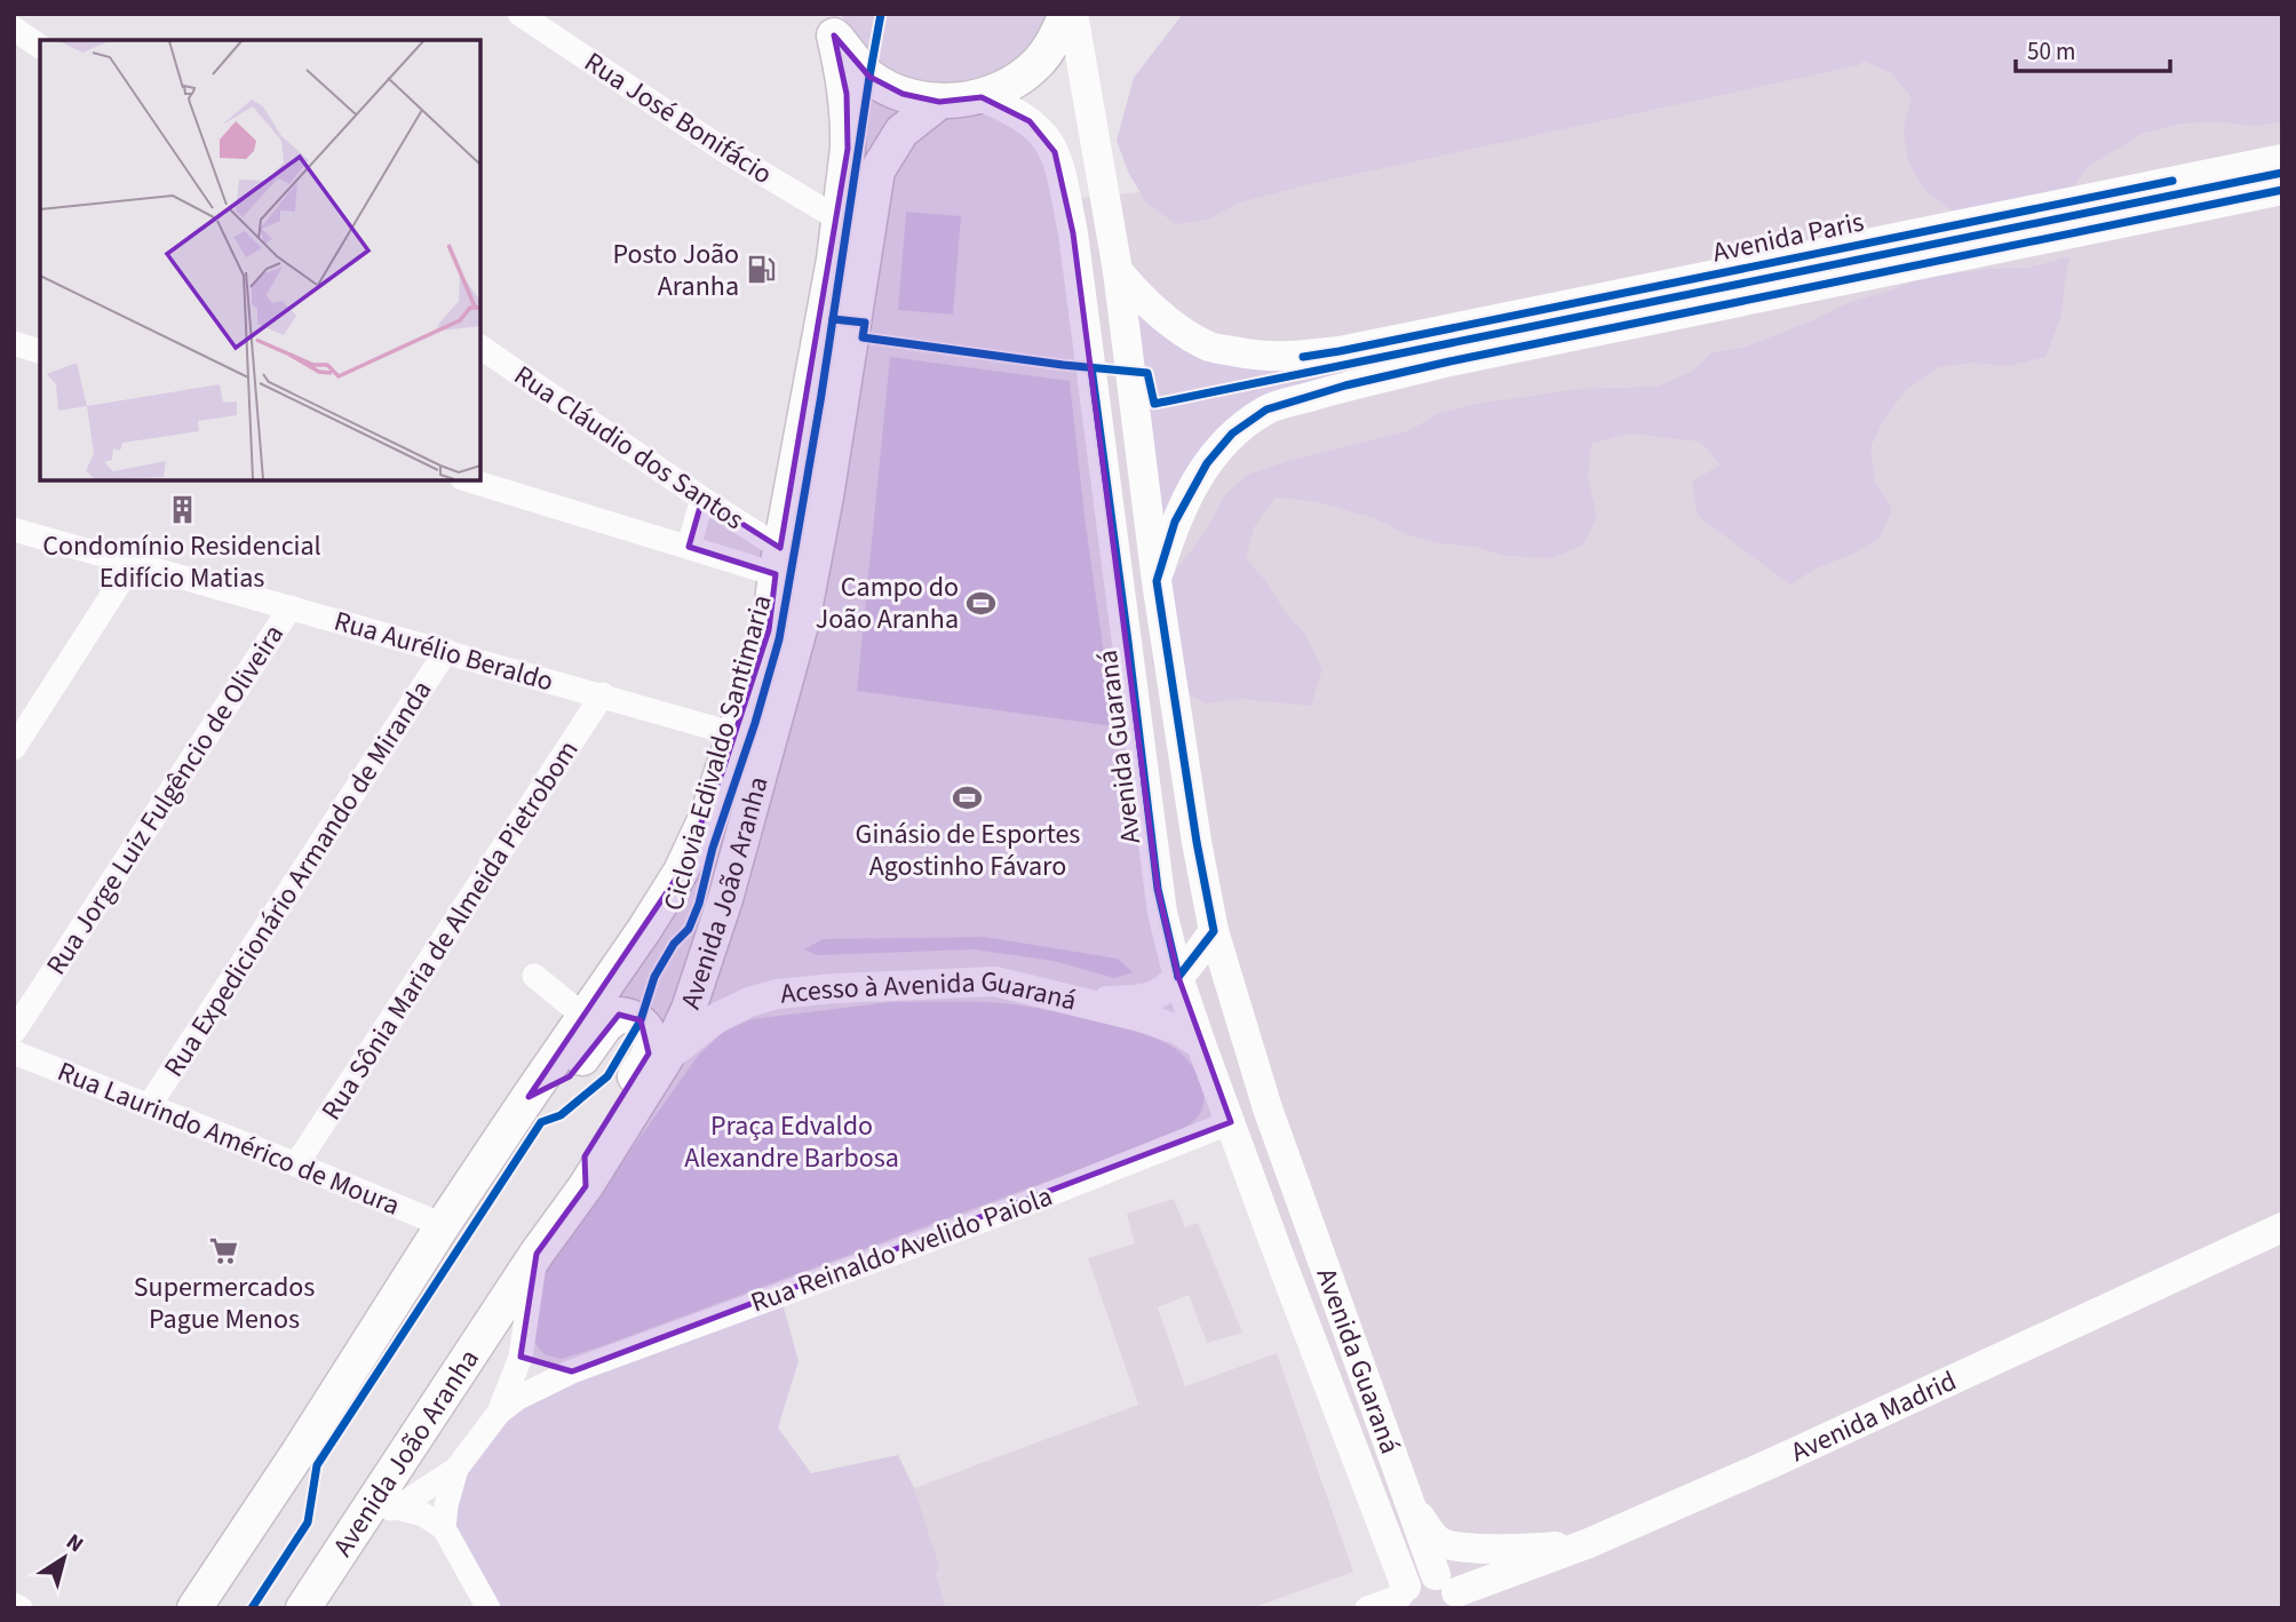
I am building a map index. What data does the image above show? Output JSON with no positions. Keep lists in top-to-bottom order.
{
  "streets": {
    "main road": ["Avenida João Aranha"],
    "street": [
      "Rua José Bonifácio",
      "Avenida Paris",
      "Rua Cláudio dos Santos",
      "Rua Aurélio Beraldo",
      "Avenida Guaraná",
      "Rua Jorge Luiz Fulgêncio de Oliveira",
      "Rua Expedicionário Armando de Miranda",
      "Rua Sônia Maria de Almeida Pietrobom",
      "Acesso à Avenida Guaraná",
      "Rua Laurindo Américo de Moura",
      "Rua Reinaldo Avelido Paiola",
      "Avenida Madrid"
    ],
    "cycle path": ["Ciclovia Edivaldo Santimaria"]
  },
  "crossings": [
    ["Rua José Bonifácio", "Avenida João Aranha"],
    ["Avenida Paris", "Avenida Guaraná"],
    ["Rua Cláudio dos Santos", "Avenida João Aranha"],
    ["Rua Aurélio Beraldo", "Rua Jorge Luiz Fulgêncio de Oliveira"],
    ["Rua Aurélio Beraldo", "Rua Expedicionário Armando de Miranda"],
    ["Rua Aurélio Beraldo", "Avenida João Aranha"],
    ["Rua Aurélio Beraldo", "Rua Sônia Maria de Almeida Pietrobom"],
    ["Avenida Guaraná", "Acesso à Avenida Guaraná"],
    ["Avenida Guaraná", "Rua Reinaldo Avelido Paiola"],
    ["Avenida Guaraná", "Avenida Madrid"],
    ["Rua Expedicionário Armando de Miranda", "Rua Laurindo Américo de Moura"],
    ["Avenida João Aranha", "Acesso à Avenida Guaraná"],
    ["Avenida João Aranha", "Rua Laurindo Américo de Moura"],
    ["Rua Sônia Maria de Almeida Pietrobom", "Rua Laurindo Américo de Moura"]
  ],
  "parks": ["Praça Edvaldo Alexandre Barbosa"],
  "places": {
    "fuel station": ["Posto João Aranha"],
    "building": ["Condomínio Residencial Edifício Matias"],
    "sports": ["Campo do João Aranha", "Ginásio de Esportes Agostinho Fávaro"],
    "supermarket": ["Supermercados Pague Menos"]
  },
  "scale_bar": "50 m",
  "north": "top right"
}
